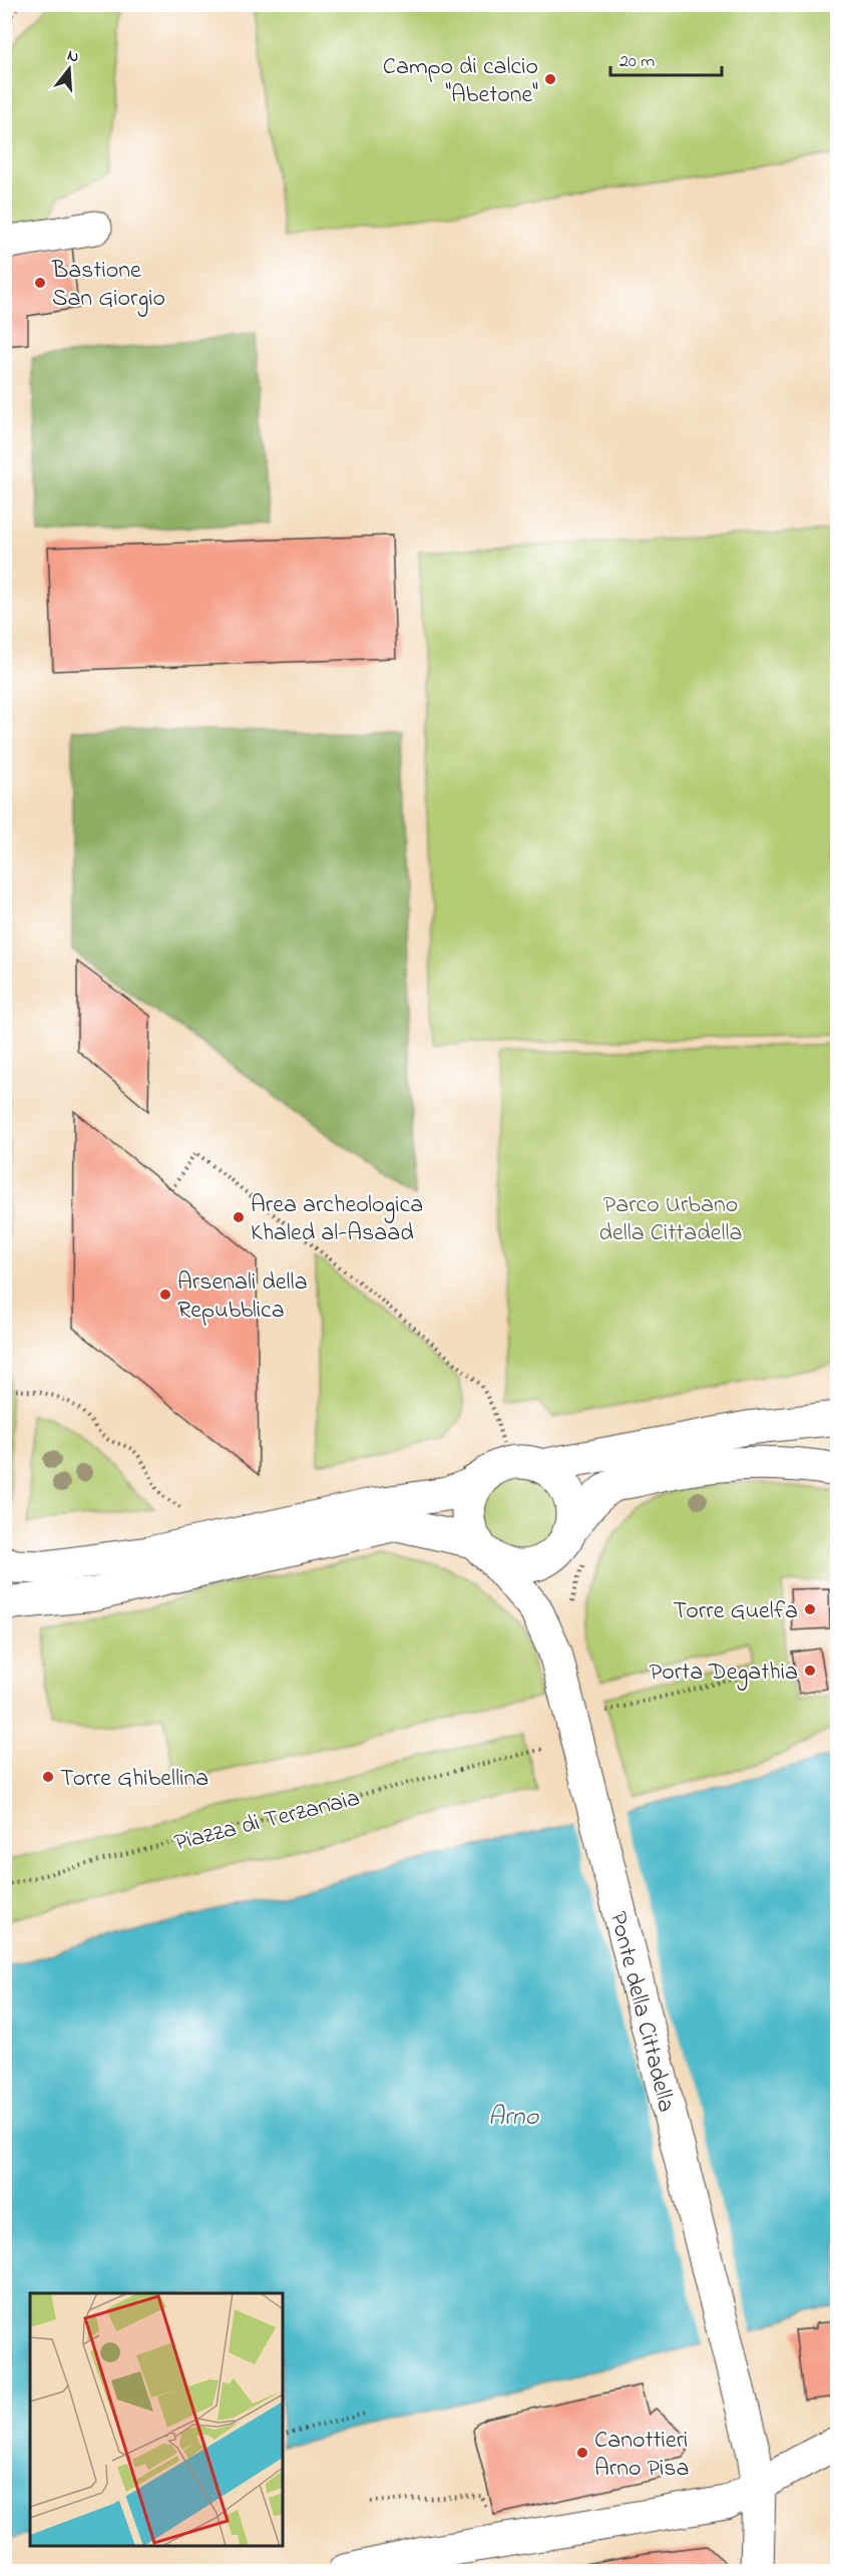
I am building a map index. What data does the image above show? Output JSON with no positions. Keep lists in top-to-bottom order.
{
  "streets": {
    "main road": ["Ponte della Cittadella"],
    "path": ["Piazza di Terzanaia"]
  },
  "water": ["Arno"],
  "parks": ["Parco Urbano della Cittadella"],
  "places": [
    "Campo di calcio \"Abetone\"",
    "Bastione San Giorgio",
    "Area archeologica Khaled al-Asaad",
    "Arsenali della Repubblica",
    "Torre Guelfa",
    "Porta Degathia",
    "Torre Ghibellina",
    "Canottieri Arno Pisa"
  ],
  "scale_bar": "20 m",
  "north": "top"
}
